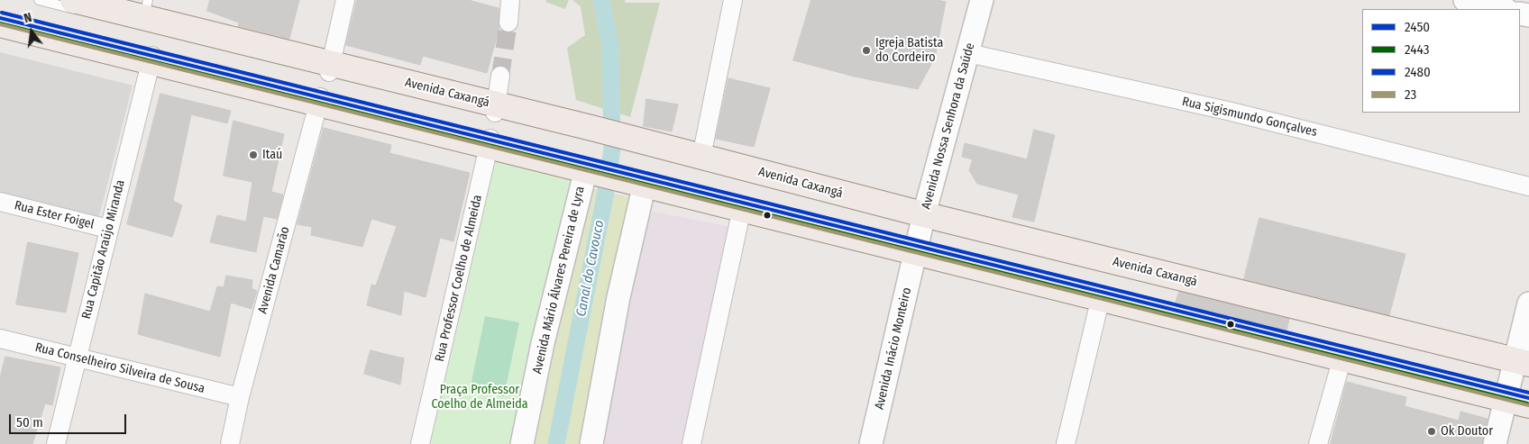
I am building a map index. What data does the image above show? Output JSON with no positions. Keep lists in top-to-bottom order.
{
  "streets": {
    "main road": ["Avenida Caxangá"],
    "street": [
      "Rua Sigismundo Gonçalves",
      "Avenida Nossa Senhora da Saúde",
      "Rua Ester Foigel",
      "Rua Capitão Araújo Miranda",
      "Avenida Camarão",
      "Rua Professor Coelho de Almeida",
      "Avenida Mário Álvares Pereira de Lyra",
      "Avenida Inácio Monteiro",
      "Rua Conselheiro Silveira de Sousa"
    ]
  },
  "crossings": [
    ["Avenida Caxangá", "Avenida Nossa Senhora da Saúde"],
    ["Rua Sigismundo Gonçalves", "Avenida Nossa Senhora da Saúde"],
    ["Avenida Nossa Senhora da Saúde", "Avenida Inácio Monteiro"],
    ["Rua Ester Foigel", "Rua Capitão Araújo Miranda"],
    ["Rua Capitão Araújo Miranda", "Rua Conselheiro Silveira de Sousa"],
    ["Avenida Camarão", "Rua Conselheiro Silveira de Sousa"]
  ],
  "water": ["Canal do Cavouco"],
  "parks": ["Praça Professor Coelho de Almeida"],
  "places": ["Igreja Batista do Cordeiro", "Itaú", "Ok Doutor"],
  "lines": [
    "transit line 2480",
    "transit line 2450",
    "transit line 2443",
    "transit line 23"
  ],
  "legend": [
    "2450",
    "2443",
    "2480",
    "23"
  ],
  "scale_bar": "50 m",
  "north": "top"
}
